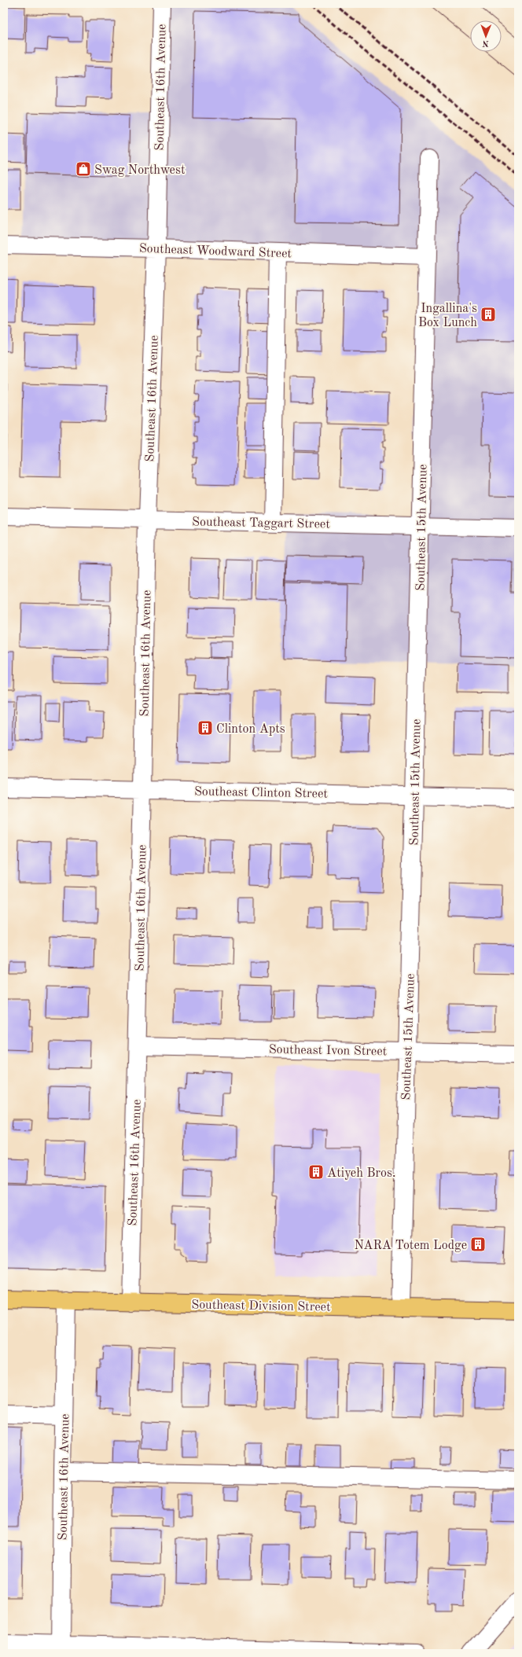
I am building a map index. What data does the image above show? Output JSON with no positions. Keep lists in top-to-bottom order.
{
  "streets": {
    "main road": ["Southeast Division Street"],
    "street": [
      "Southeast 16th Avenue",
      "Southeast Woodward Street",
      "Southeast Taggart Street",
      "Southeast 15th Avenue",
      "Southeast Clinton Street",
      "Southeast Ivon Street"
    ]
  },
  "crossings": [
    ["Southeast 16th Avenue", "Southeast Woodward Street"],
    ["Southeast 16th Avenue", "Southeast Taggart Street"],
    ["Southeast 16th Avenue", "Southeast Clinton Street"],
    ["Southeast 16th Avenue", "Southeast Ivon Street"],
    ["Southeast 16th Avenue", "Southeast Division Street"],
    ["Southeast Woodward Street", "Southeast 15th Avenue"],
    ["Southeast Taggart Street", "Southeast 15th Avenue"],
    ["Southeast 15th Avenue", "Southeast Clinton Street"],
    ["Southeast 15th Avenue", "Southeast Ivon Street"],
    ["Southeast 15th Avenue", "Southeast Division Street"]
  ],
  "places": {
    "shop": ["Swag Northwest"],
    "building": [
      "Ingallina's Box Lunch",
      "Clinton Apts",
      "Atiyeh Bros.",
      "NARA Totem Lodge"
    ]
  },
  "north": "bottom"
}
